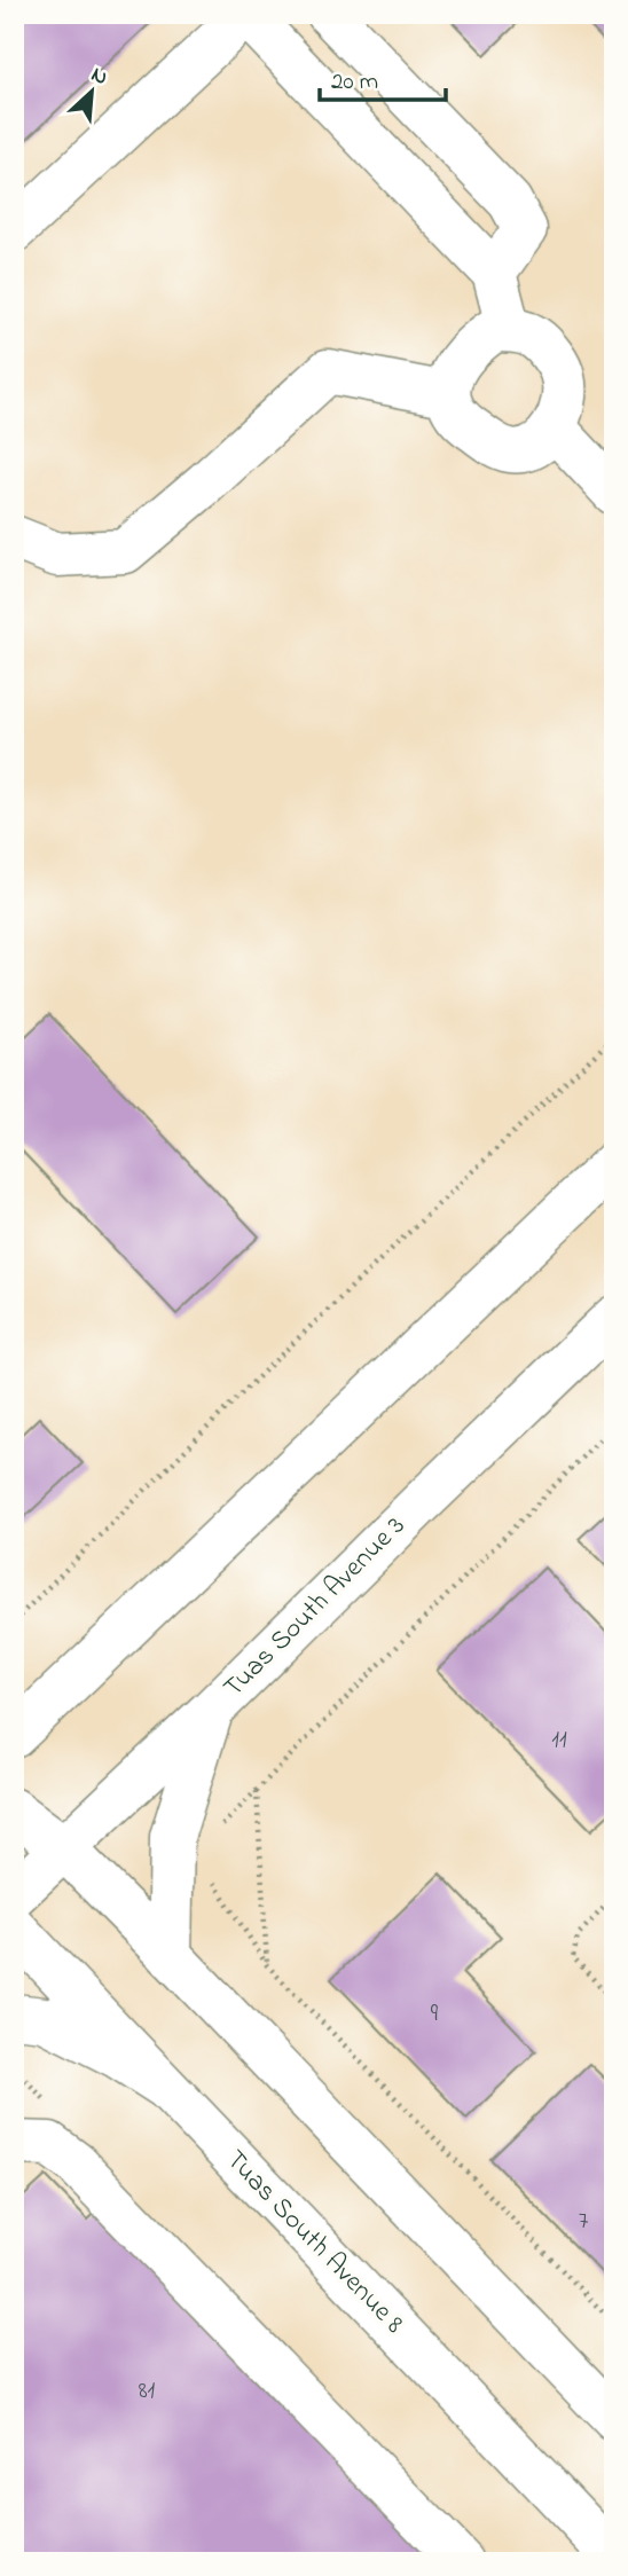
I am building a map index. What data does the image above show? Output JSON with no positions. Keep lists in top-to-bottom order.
{
  "streets": {
    "main road": ["Tuas South Avenue 3", "Tuas South Avenue 8"]
  },
  "house_numbers": [
    "11",
    "9",
    "7",
    "81"
  ],
  "scale_bar": "20 m",
  "north": "top right"
}
